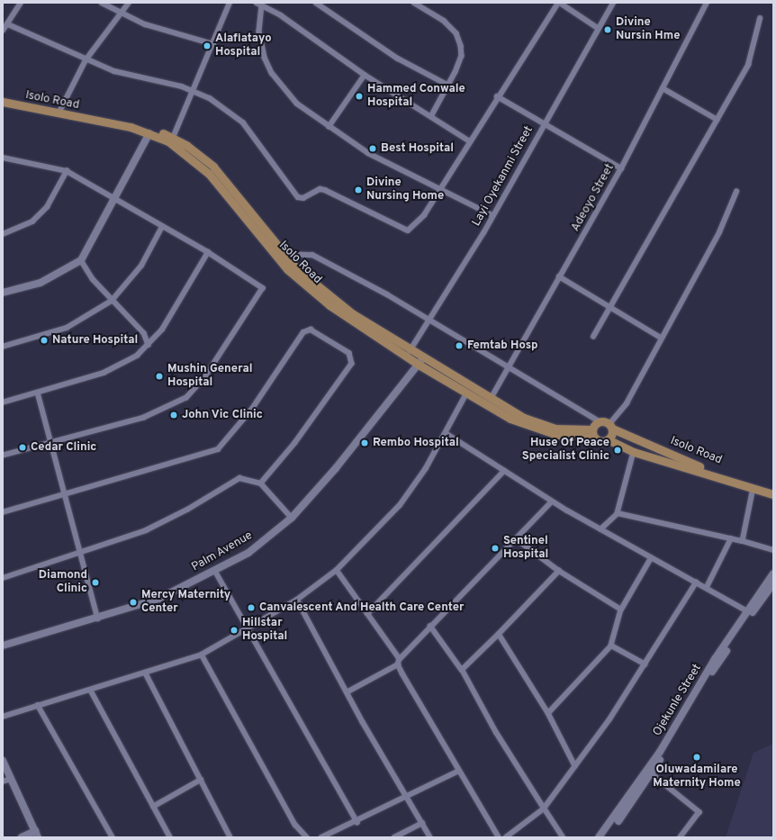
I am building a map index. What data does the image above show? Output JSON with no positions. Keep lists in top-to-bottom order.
{
  "streets": {
    "main road": ["Isolo Road"],
    "street": [
      "Layi Oyekanmi Street",
      "Adeoyo Street",
      "Palm Avenue",
      "Ojekunle Street"
    ]
  },
  "crossings": [
    ["Isolo Road", "Layi Oyekanmi Street"],
    ["Isolo Road", "Adeoyo Street"],
    ["Isolo Road", "Palm Avenue"]
  ],
  "places": [
    "Divine Nursin Hme",
    "Alafiatayo Hospital",
    "Hammed Conwale Hospital",
    "Best Hospital",
    "Divine Nursing Home",
    "Nature Hospital",
    "Femtab Hosp",
    "Mushin General Hospital",
    "John Vic Clinic",
    "Rembo Hospital",
    "Cedar Clinic",
    "Huse Of Peace Specialist Clinic",
    "Sentinel Hospital",
    "Diamond Clinic",
    "Mercy Maternity Center",
    "Canvalescent And Health Care Center",
    "Hillstar Hospital",
    "Oluwadamilare Maternity Home"
  ]
}
